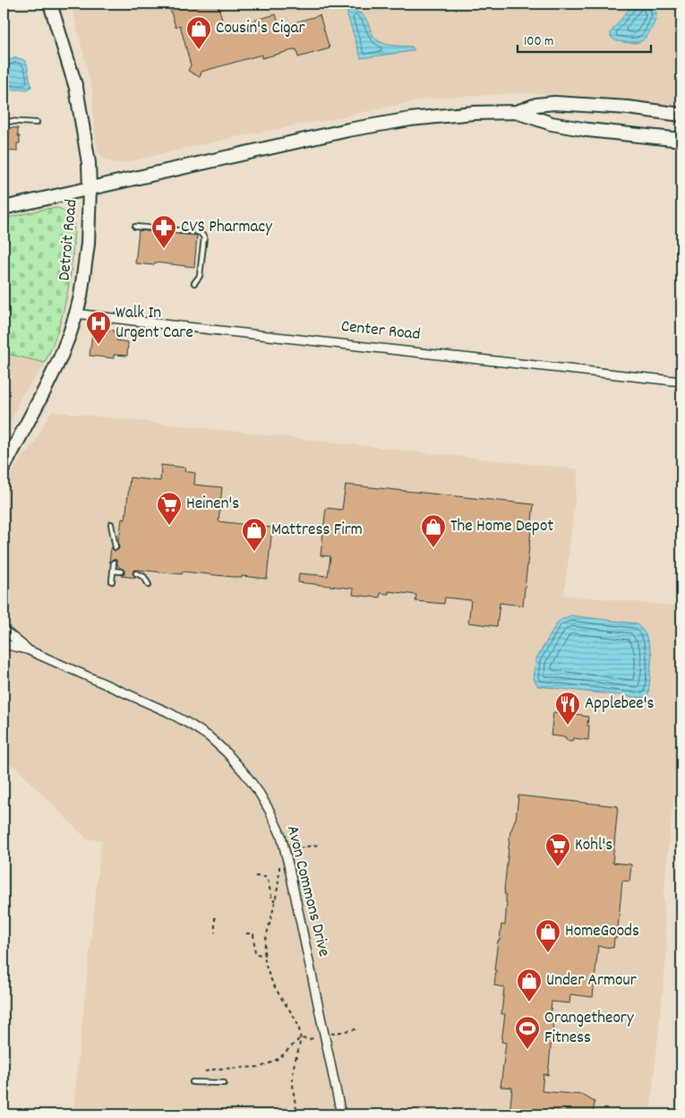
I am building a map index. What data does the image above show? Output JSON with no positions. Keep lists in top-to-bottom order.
{
  "streets": {
    "main road": ["Detroit Road"],
    "street": ["Center Road", "Avon Commons Drive"]
  },
  "crossings": [
    ["Detroit Road", "Center Road"]
  ],
  "places": {
    "shop": [
      "Cousin's Cigar",
      "The Home Depot",
      "Mattress Firm",
      "HomeGoods",
      "Under Armour"
    ],
    "pharmacy": ["CVS Pharmacy"],
    "hospital": ["Walk In Urgent Care"],
    "supermarket": ["Heinen's", "Kohl's"],
    "restaurant": ["Applebee's"],
    "sports": ["Orangetheory Fitness"]
  },
  "scale_bar": "100 m"
}
